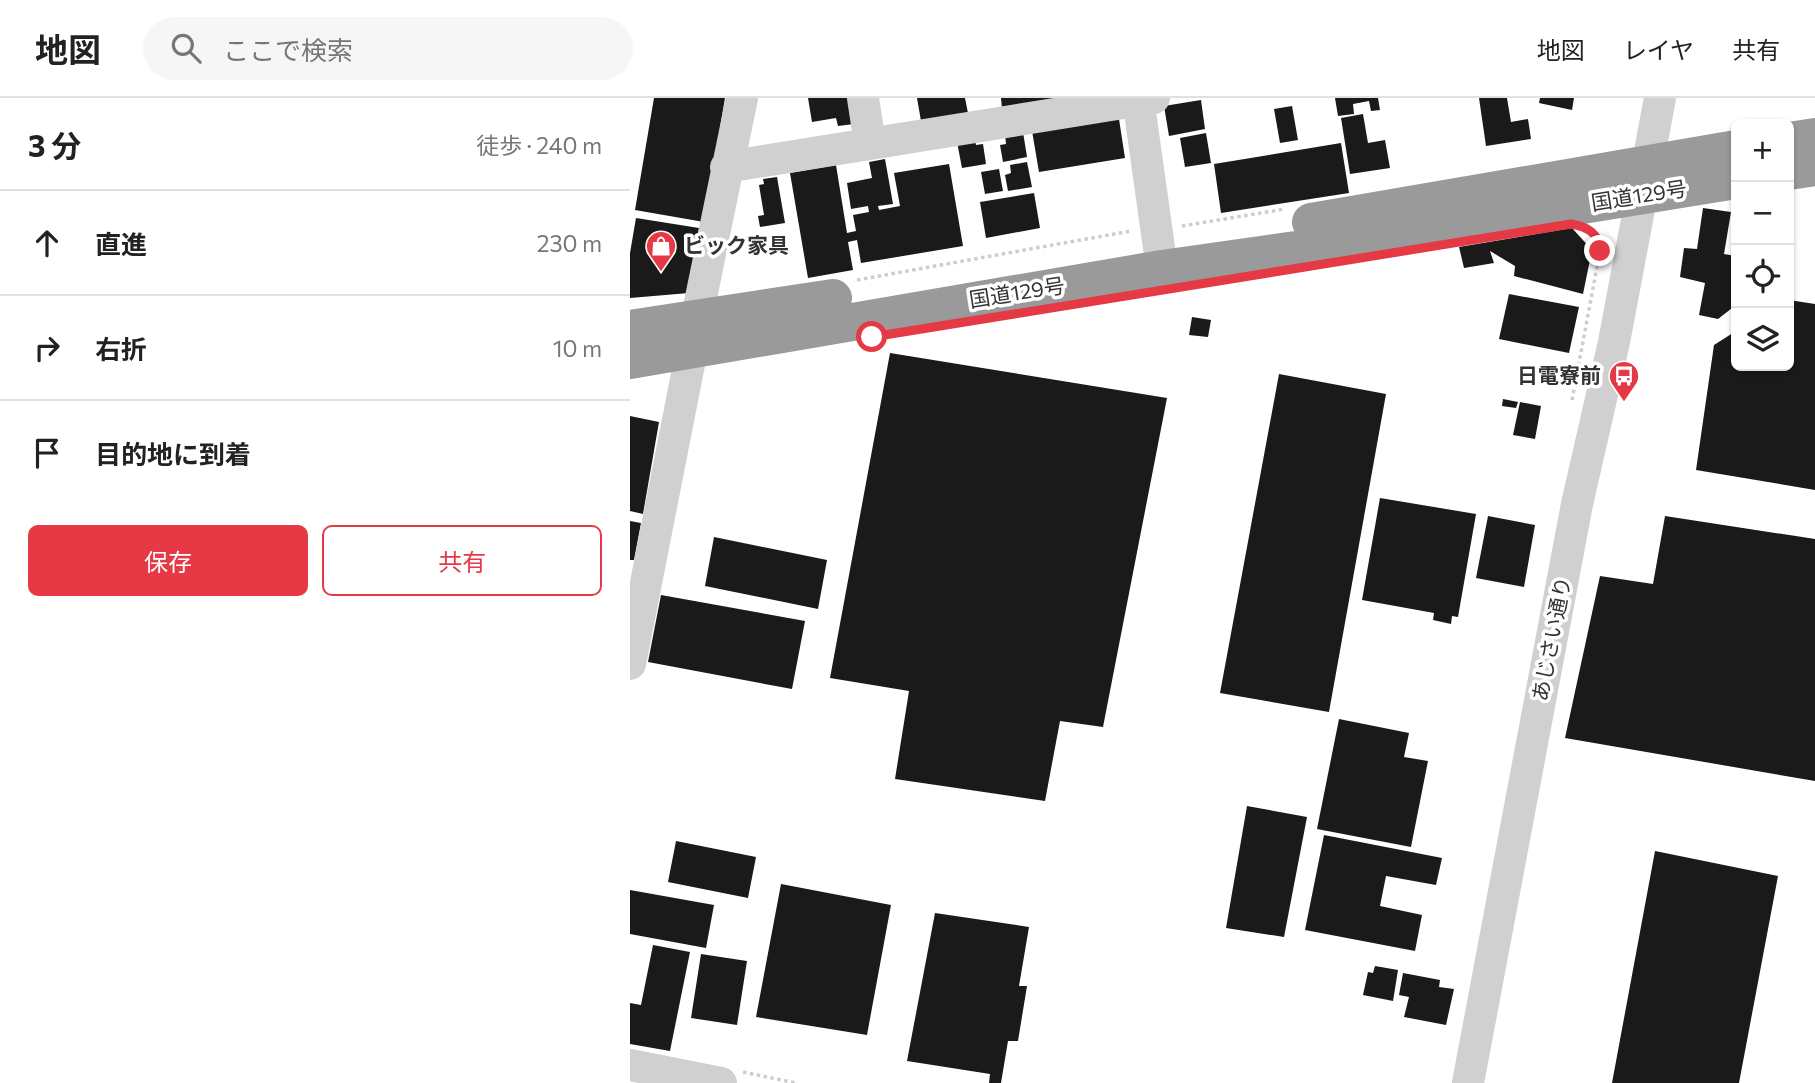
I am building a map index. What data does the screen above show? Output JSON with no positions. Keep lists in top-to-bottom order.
{
  "streets": {
    "highway": ["国道129号"],
    "street": ["あじさい通り"]
  },
  "crossings": [
    ["国道129号", "あじさい通り"]
  ],
  "places": {
    "shop": ["ビック家具"],
    "bus stop": ["日電寮前"]
  },
  "page": {
    "header": "地図",
    "search": "ここで検索",
    "nav": ["地図", "レイヤ", "共有"],
    "heading": ["3 分", "徒歩 · 240 m"],
    "map_buttons": ["+", "−"],
    "list": [
      ["直進", "230 m"],
      ["右折", "10 m"],
      "目的地に到着"
    ],
    "buttons": ["保存", "共有"]
  }
}
